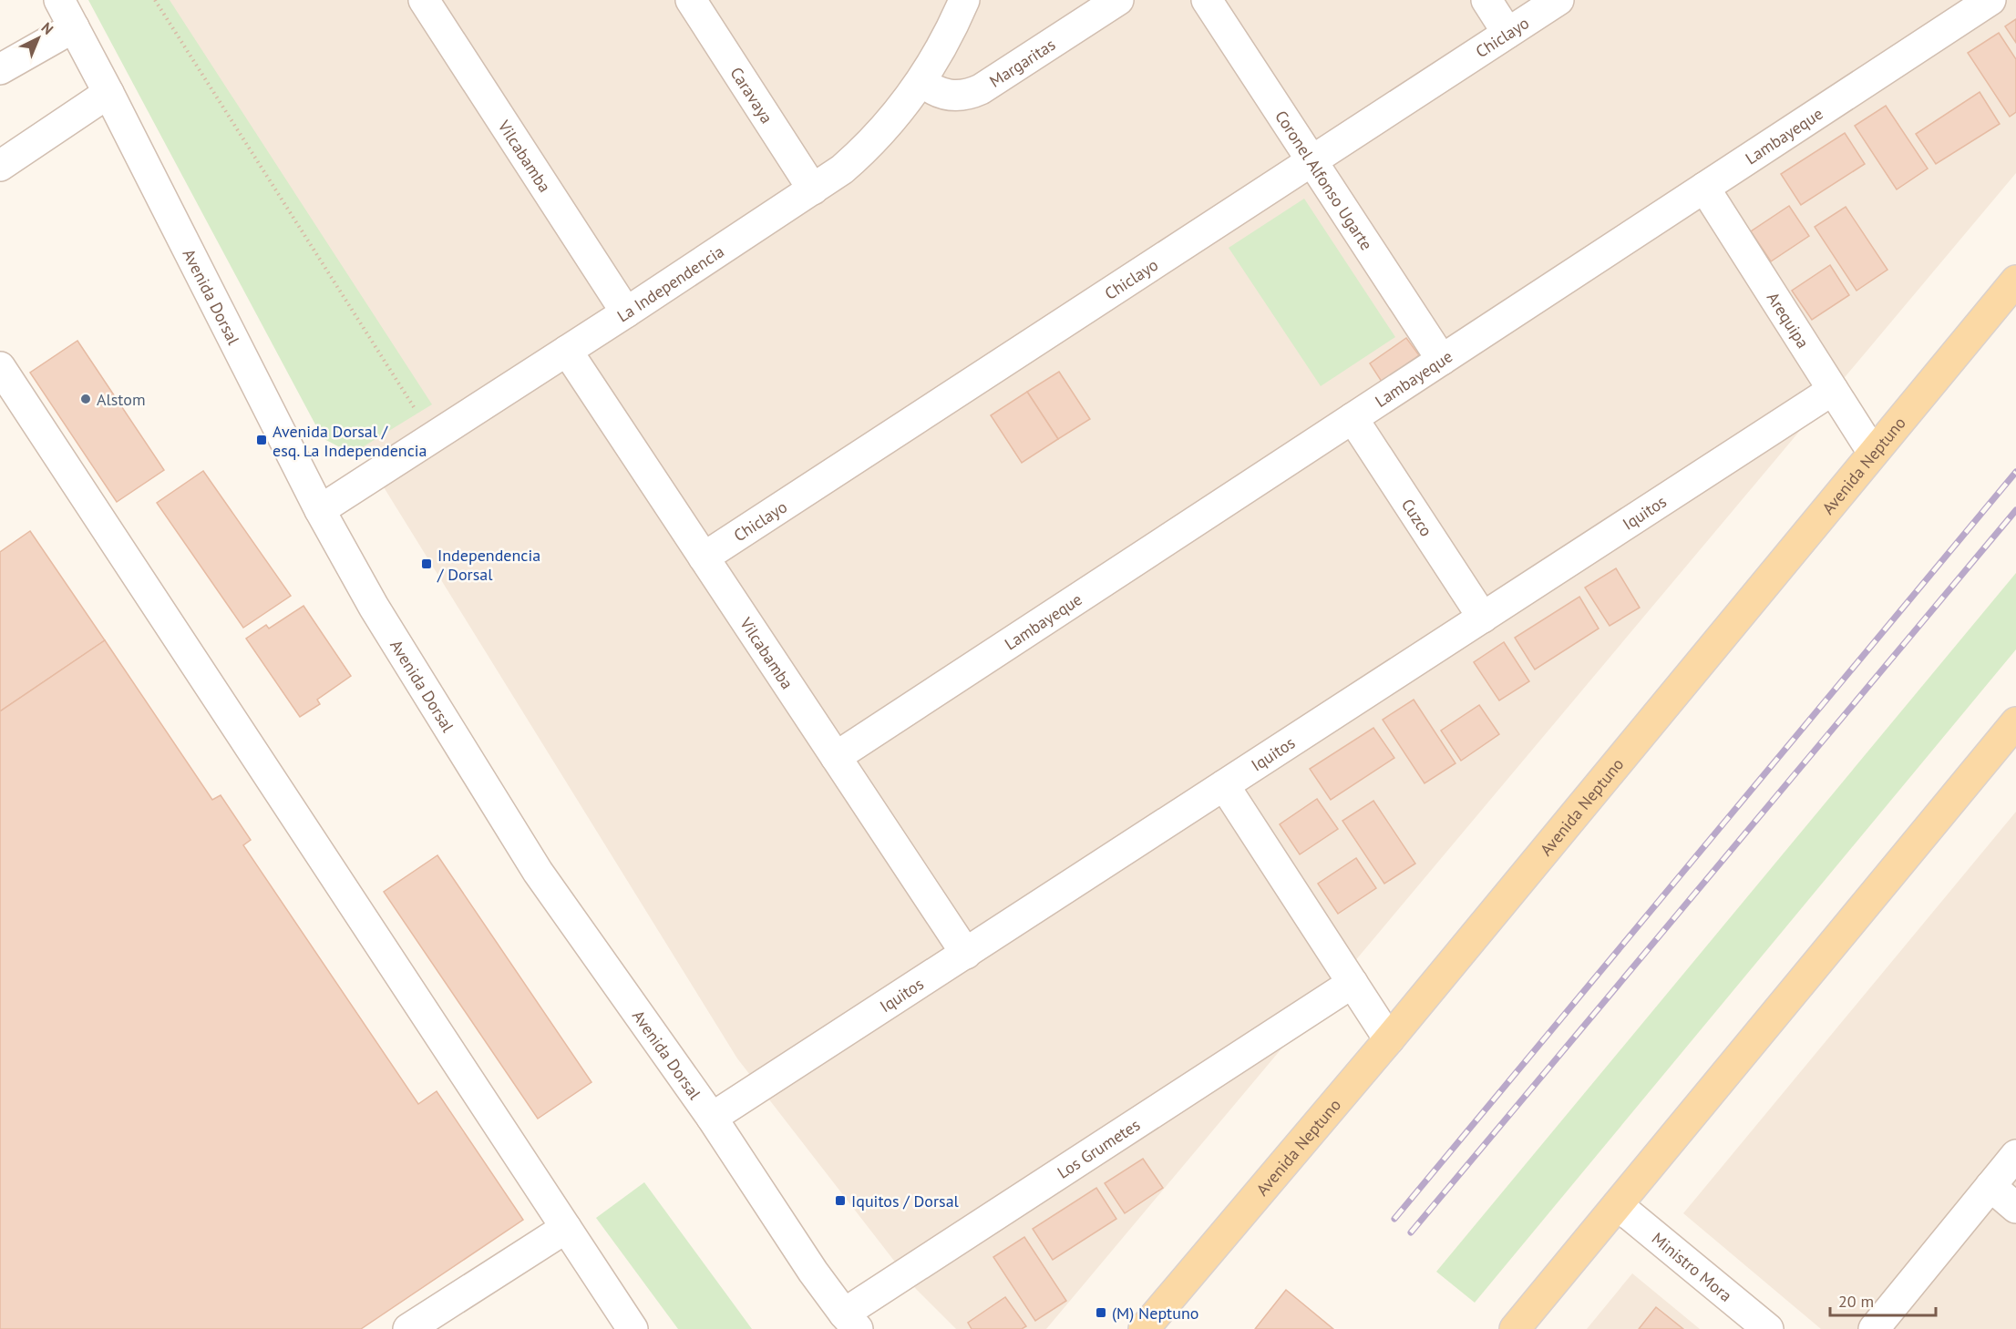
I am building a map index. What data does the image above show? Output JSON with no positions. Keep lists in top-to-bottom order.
{
  "streets": {
    "main road": ["Avenida Neptuno"],
    "street": [
      "Chiclayo",
      "Margaritas",
      "Caravaya",
      "Lambayeque",
      "Vilcabamba",
      "Coronel Alfonso Ugarte",
      "La Independencia",
      "Avenida Dorsal",
      "Arequipa",
      "Iquitos",
      "Cuzco",
      "Los Grumetes",
      "Ministro Mora"
    ]
  },
  "crossings": [
    ["Chiclayo", "Vilcabamba"],
    ["Chiclayo", "Coronel Alfonso Ugarte"],
    ["Margaritas", "La Independencia"],
    ["Caravaya", "La Independencia"],
    ["Lambayeque", "Vilcabamba"],
    ["Lambayeque", "Coronel Alfonso Ugarte"],
    ["Lambayeque", "Arequipa"],
    ["Lambayeque", "Cuzco"],
    ["Vilcabamba", "La Independencia"],
    ["Vilcabamba", "Iquitos"],
    ["La Independencia", "Avenida Dorsal"],
    ["Avenida Dorsal", "Iquitos"],
    ["Avenida Dorsal", "Los Grumetes"],
    ["Arequipa", "Avenida Neptuno"],
    ["Arequipa", "Iquitos"],
    ["Iquitos", "Cuzco"]
  ],
  "places": {
    "other": ["Alstom"],
    "transit": [
      "Avenida Dorsal / esq. La Independencia",
      "Independencia / Dorsal",
      "Iquitos / Dorsal",
      "(M) Neptuno"
    ]
  },
  "scale_bar": "20 m",
  "north": "top right"
}
